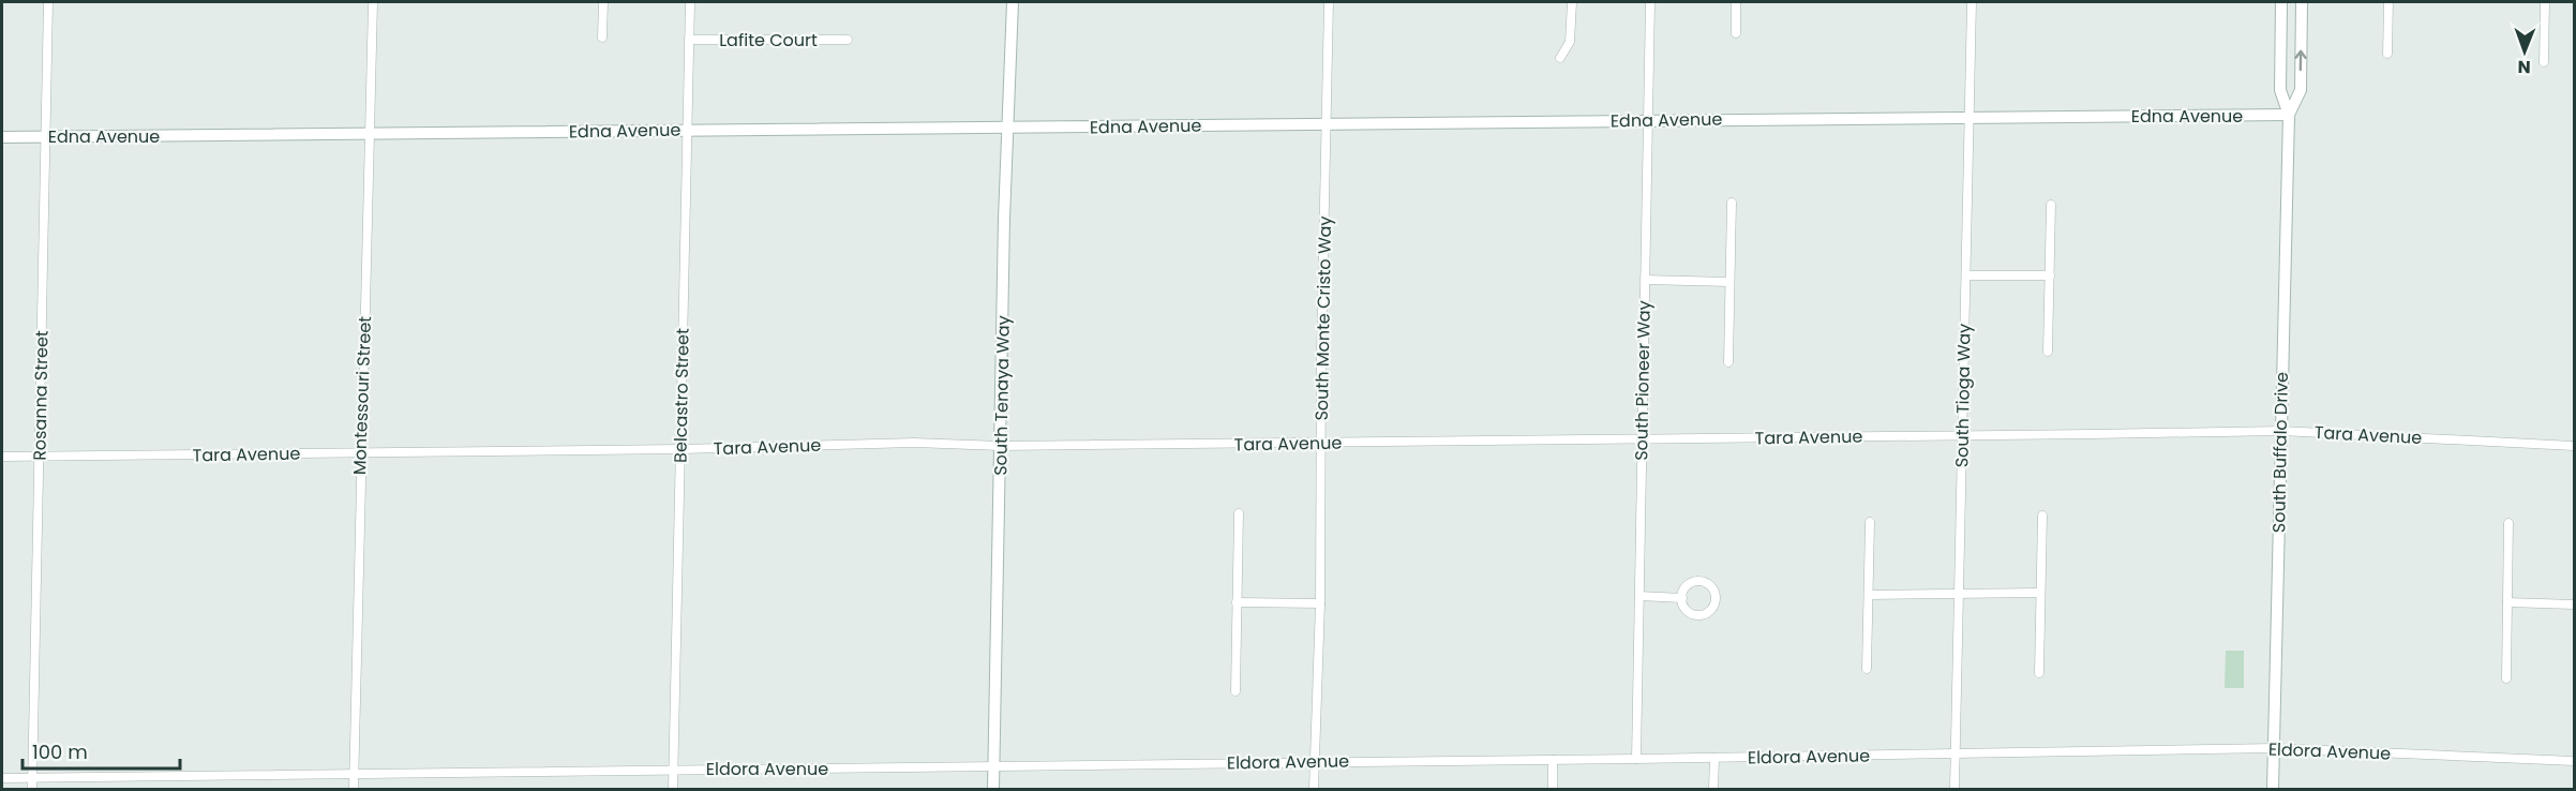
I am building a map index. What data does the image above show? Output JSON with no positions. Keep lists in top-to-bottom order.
{
  "streets": {
    "street": [
      "Lafite Court",
      "Edna Avenue",
      "South Monte Cristo Way",
      "South Pioneer Way",
      "Rosanna Street",
      "Montessouri Street",
      "Belcastro Street",
      "South Tenaya Way",
      "South Tioga Way",
      "Tara Avenue",
      "South Buffalo Drive",
      "Eldora Avenue"
    ]
  },
  "crossings": [
    ["Lafite Court", "Belcastro Street"],
    ["Edna Avenue", "South Monte Cristo Way"],
    ["Edna Avenue", "South Pioneer Way"],
    ["Edna Avenue", "Rosanna Street"],
    ["Edna Avenue", "Montessouri Street"],
    ["Edna Avenue", "Belcastro Street"],
    ["Edna Avenue", "South Tenaya Way"],
    ["Edna Avenue", "South Tioga Way"],
    ["Edna Avenue", "South Buffalo Drive"],
    ["South Monte Cristo Way", "Tara Avenue"],
    ["South Monte Cristo Way", "Eldora Avenue"],
    ["South Pioneer Way", "Tara Avenue"],
    ["South Pioneer Way", "Eldora Avenue"],
    ["Rosanna Street", "Tara Avenue"],
    ["Rosanna Street", "Eldora Avenue"],
    ["Montessouri Street", "Tara Avenue"],
    ["Montessouri Street", "Eldora Avenue"],
    ["Belcastro Street", "Tara Avenue"],
    ["Belcastro Street", "Eldora Avenue"],
    ["South Tenaya Way", "Tara Avenue"],
    ["South Tenaya Way", "Eldora Avenue"],
    ["South Tioga Way", "Tara Avenue"],
    ["South Tioga Way", "Eldora Avenue"],
    ["Tara Avenue", "South Buffalo Drive"],
    ["South Buffalo Drive", "Eldora Avenue"]
  ],
  "scale_bar": "100 m",
  "north": "bottom"
}
